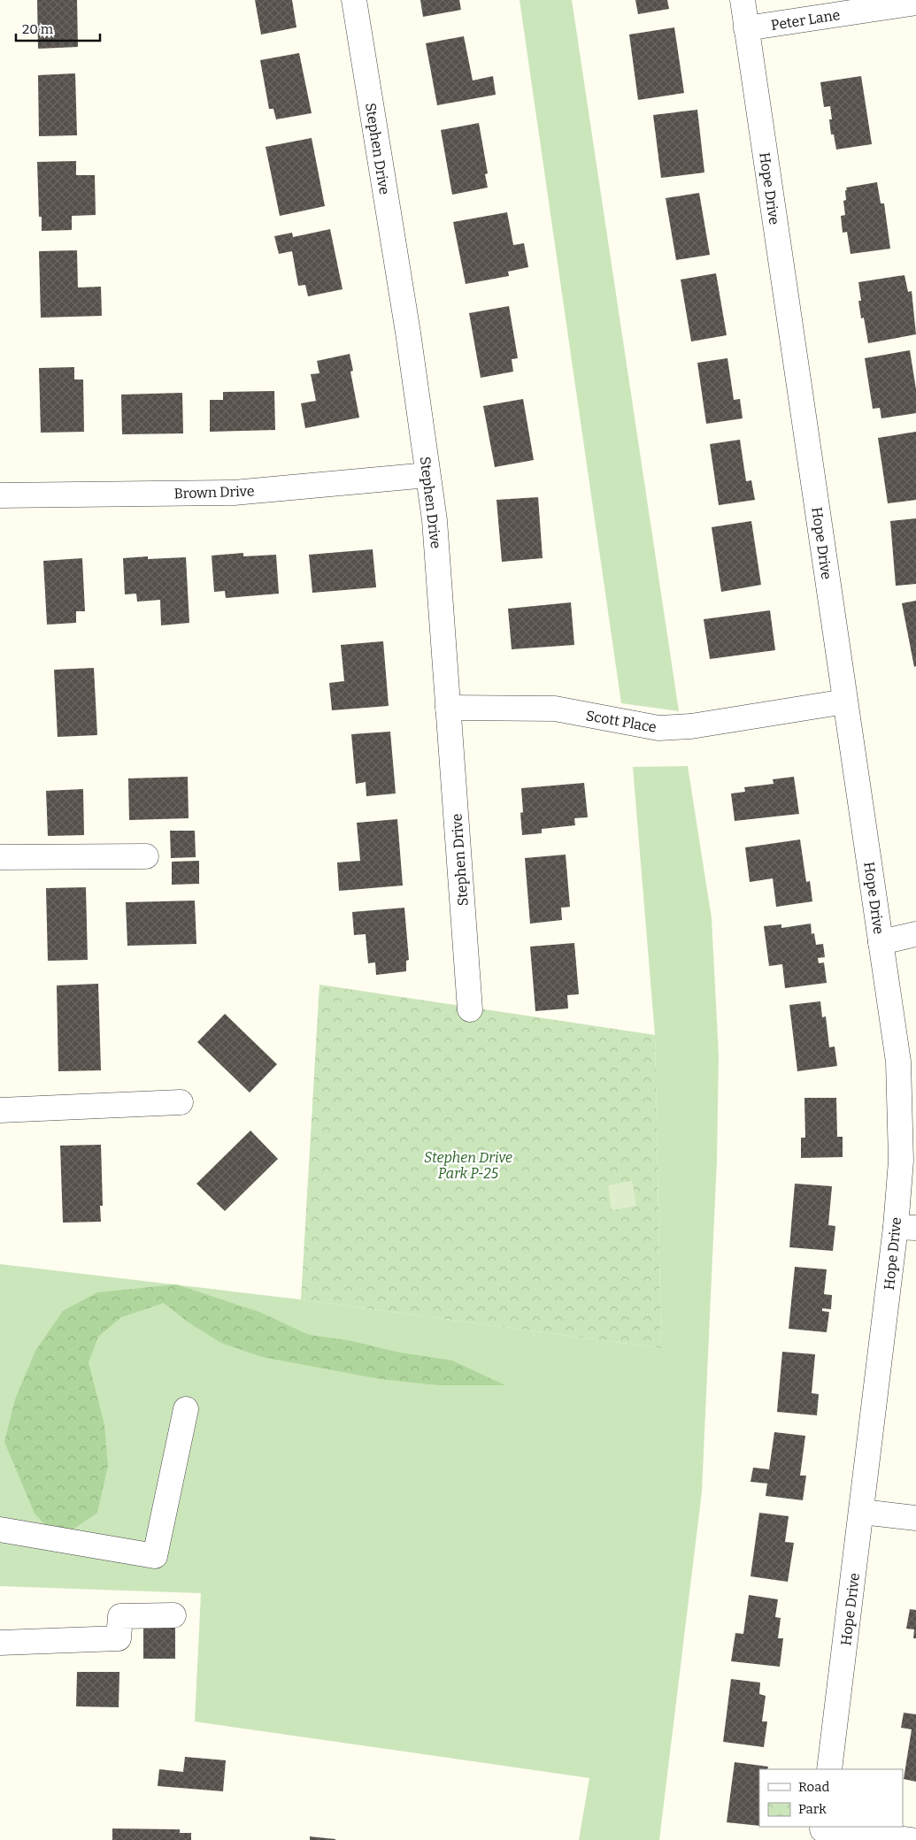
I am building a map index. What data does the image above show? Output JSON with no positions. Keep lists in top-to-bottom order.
{
  "streets": {
    "street": [
      "Peter Lane",
      "Stephen Drive",
      "Hope Drive",
      "Brown Drive",
      "Scott Place"
    ]
  },
  "crossings": [
    ["Peter Lane", "Hope Drive"],
    ["Stephen Drive", "Brown Drive"],
    ["Stephen Drive", "Scott Place"],
    ["Hope Drive", "Scott Place"]
  ],
  "parks": ["Stephen Drive Park P-25"],
  "legend": ["Road", "Park"],
  "scale_bar": "20 m"
}
